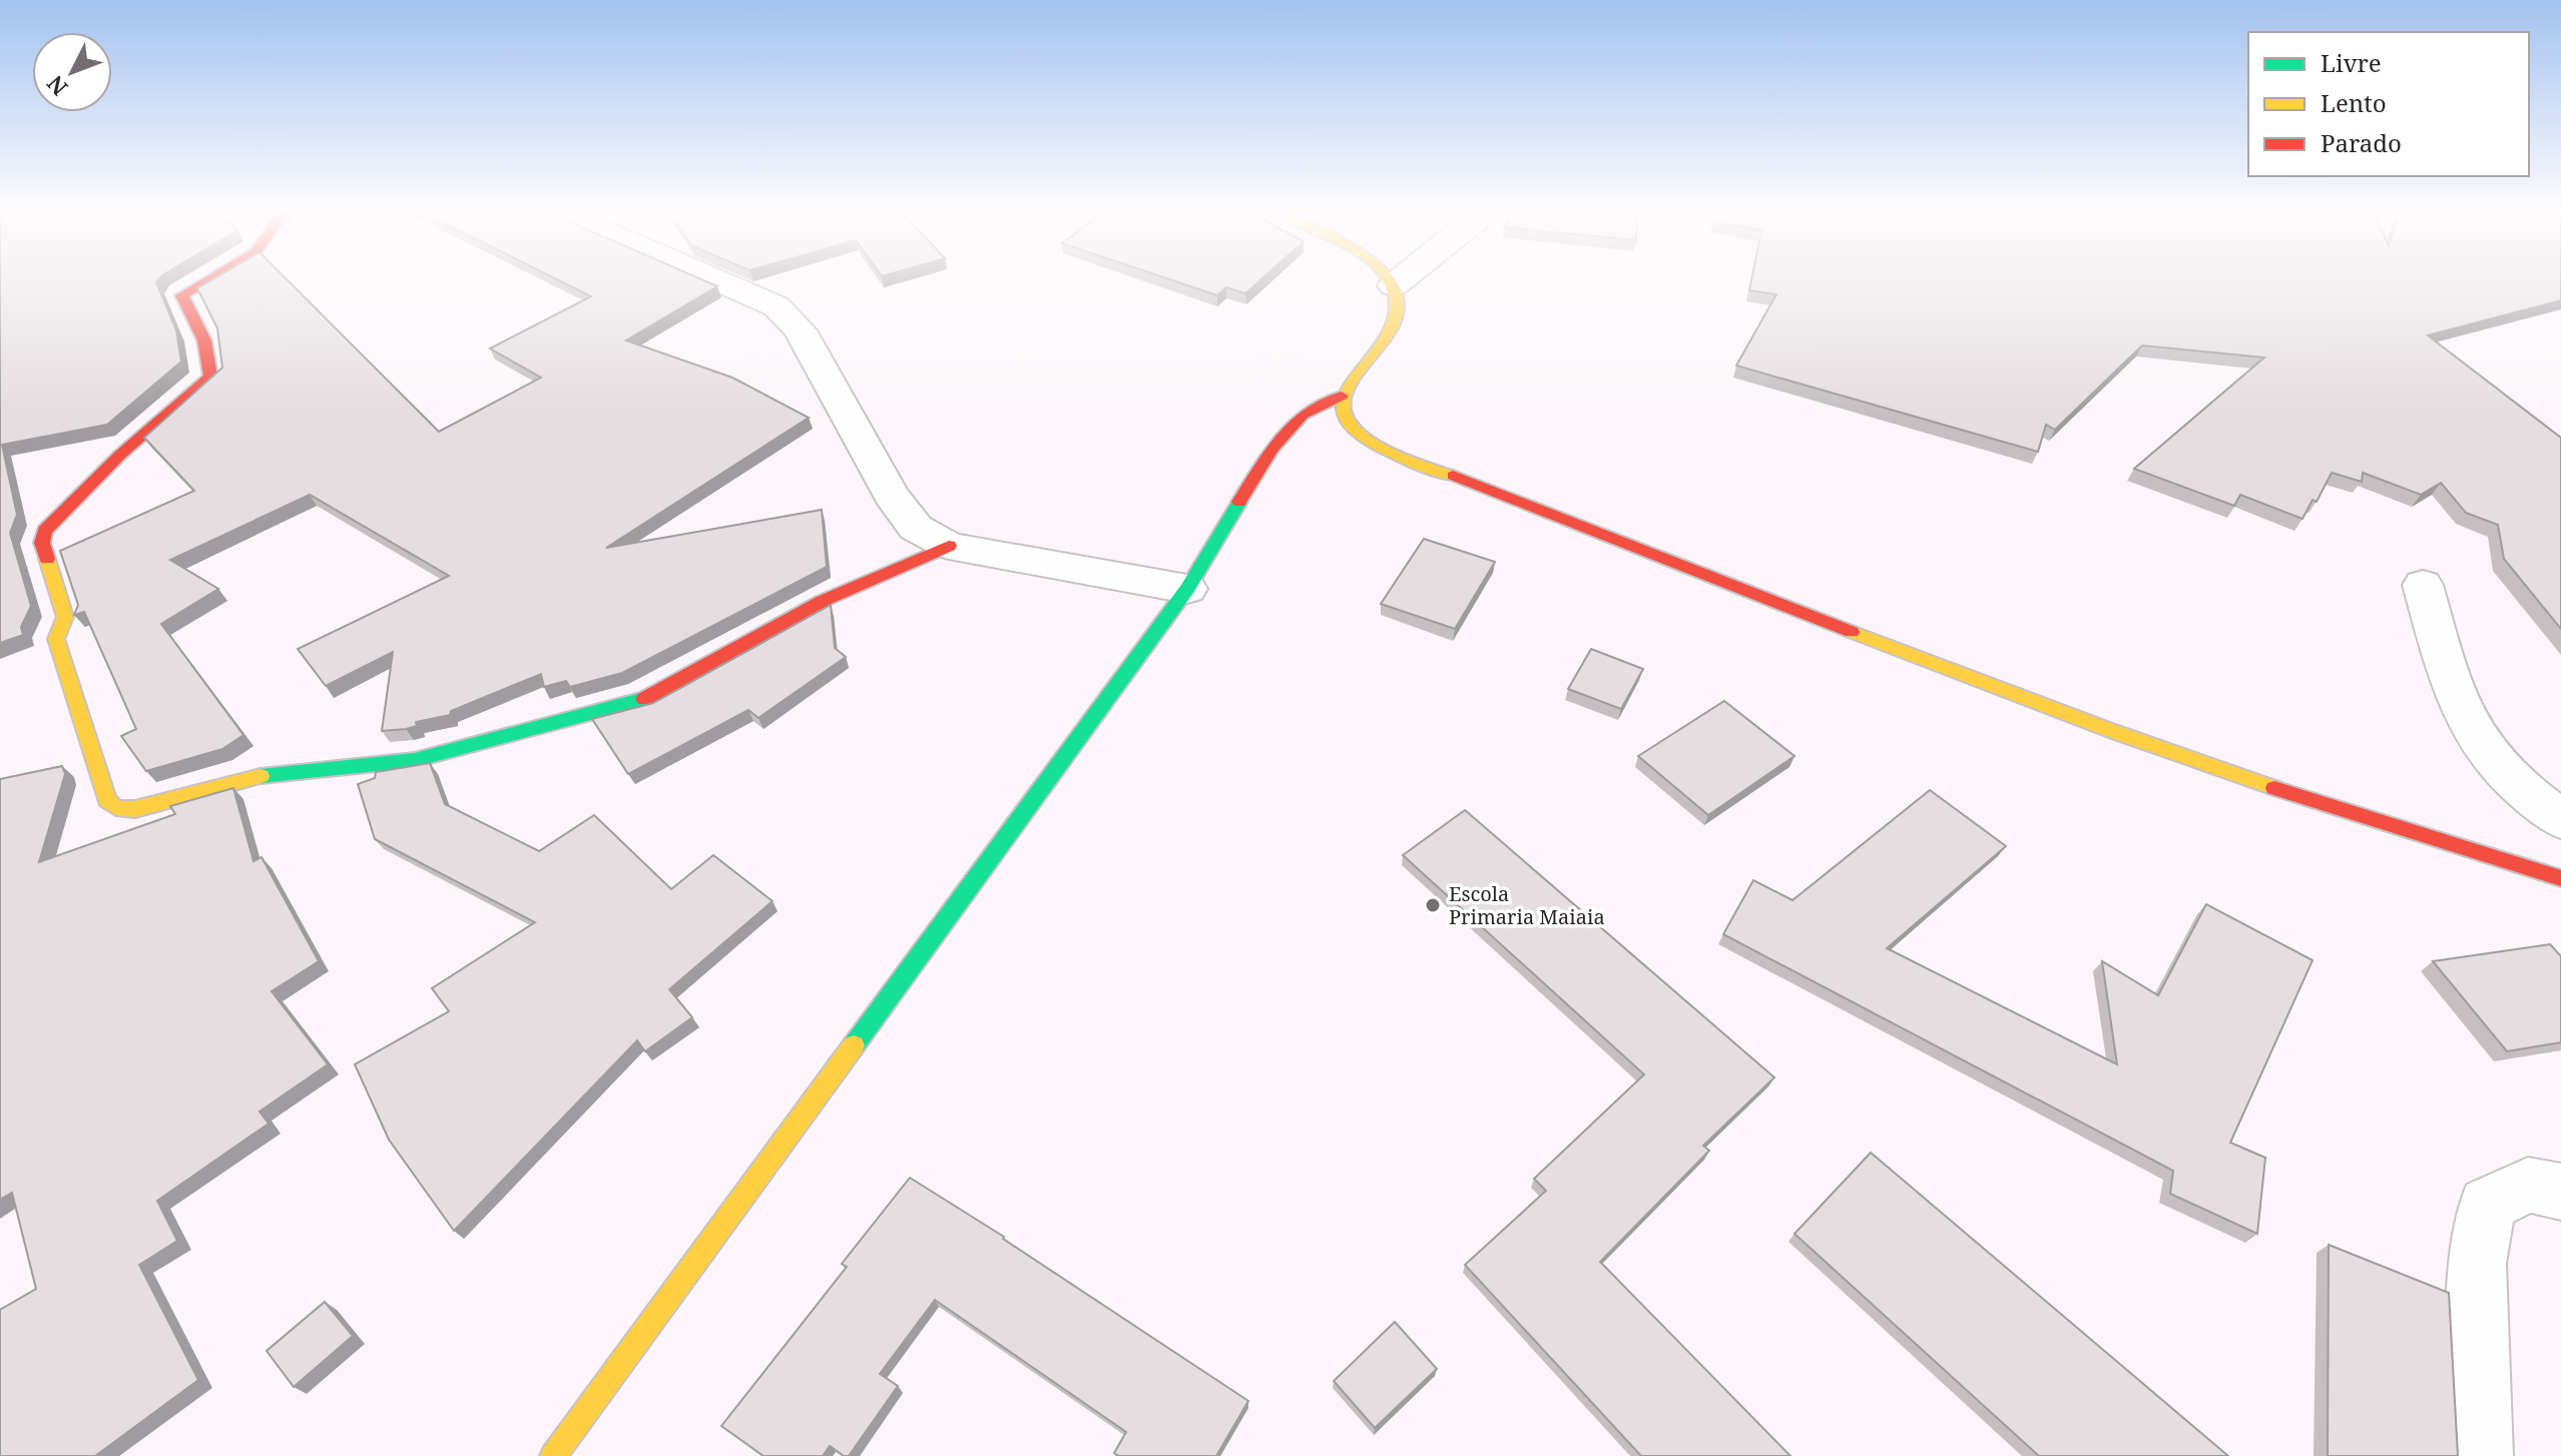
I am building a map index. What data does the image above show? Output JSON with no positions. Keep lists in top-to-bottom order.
{
  "places": ["Escola Primaria Maiaia"],
  "legend": ["Livre", "Lento", "Parado"],
  "north": "bottom left"
}
